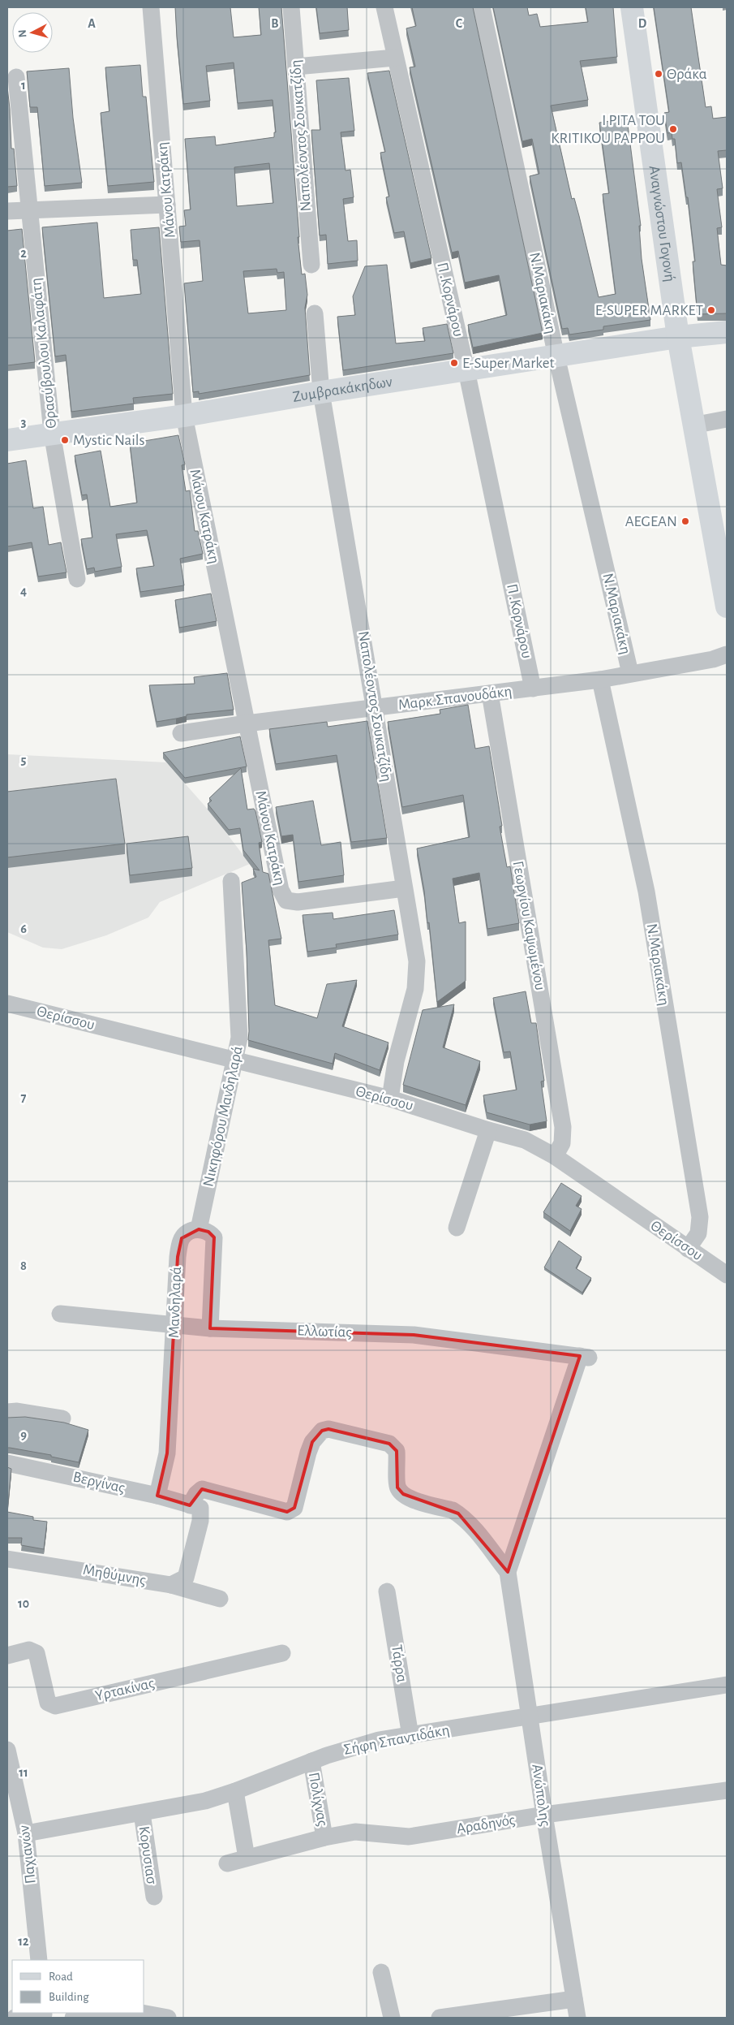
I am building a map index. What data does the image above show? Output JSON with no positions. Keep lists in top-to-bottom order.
{
  "streets": {
    "main road": ["Αναγνώστου Γογονή", "Ζυμβρακάκηδων"],
    "street": [
      "Ναπολέοντος Σουκατζίδη",
      "Μάνου Κατράκη",
      "Ν.Μαριακάκη",
      "Π .Κορνάρου",
      "Θρασύβουλου Καλαφάτη",
      "Μαρκ.Σπανουδάκη",
      "Γεωργίου Καψωμένου",
      "Θερίσσου",
      "Νικηφόρου Μανδηλαρά",
      "Μανδηλαρά",
      "Ελλωτίας",
      "Βεργίνας",
      "Μηθύμνης",
      "Τάρρα",
      "Υρτακίνας",
      "Σήφη Σπαντιδάκη",
      "Ανώπολης",
      "Πολίχνας",
      "Αραδηνός",
      "Παχιανών",
      "Κορυσιασ"
    ]
  },
  "crossings": [
    ["Ναπολέοντος Σουκατζίδη", "Μάνου Κατράκη"],
    ["Ναπολέοντος Σουκατζίδη", "Ζυμβρακάκηδων"],
    ["Ναπολέοντος Σουκατζίδη", "Μαρκ.Σπανουδάκη"],
    ["Ναπολέοντος Σουκατζίδη", "Θερίσσου"],
    ["Μάνου Κατράκη", "Ζυμβρακάκηδων"],
    ["Μάνου Κατράκη", "Μαρκ.Σπανουδάκη"],
    ["Αναγνώστου Γογονή", "Ζυμβρακάκηδων"],
    ["Ν.Μαριακάκη", "Ζυμβρακάκηδων"],
    ["Ν.Μαριακάκη", "Μαρκ.Σπανουδάκη"],
    ["Ν.Μαριακάκη", "Θερίσσου"],
    ["Π .Κορνάρου", "Ζυμβρακάκηδων"],
    ["Π .Κορνάρου", "Μαρκ.Σπανουδάκη"],
    ["Θρασύβουλου Καλαφάτη", "Ζυμβρακάκηδων"],
    ["Μαρκ.Σπανουδάκη", "Γεωργίου Καψωμένου"],
    ["Γεωργίου Καψωμένου", "Θερίσσου"],
    ["Θερίσσου", "Νικηφόρου Μανδηλαρά"],
    ["Νικηφόρου Μανδηλαρά", "Μανδηλαρά"],
    ["Μανδηλαρά", "Ελλωτίας"],
    ["Μανδηλαρά", "Βεργίνας"],
    ["Ελλωτίας", "Ανώπολης"],
    ["Τάρρα", "Σήφη Σπαντιδάκη"],
    ["Σήφη Σπαντιδάκη", "Ανώπολης"],
    ["Σήφη Σπαντιδάκη", "Πολίχνας"],
    ["Σήφη Σπαντιδάκη", "Παχιανών"],
    ["Σήφη Σπαντιδάκη", "Κορυσιασ"],
    ["Ανώπολης", "Αραδηνός"],
    ["Πολίχνας", "Αραδηνός"]
  ],
  "places": [
    "Θράκα",
    "I PITA TOU KRITIKOU PAPPOU",
    "E-SUPER MARKET",
    "E-Super Market",
    "Mystic Nails",
    "AEGEAN"
  ],
  "legend": ["Road", "Building"],
  "north": "left",
  "grid": {
    "columns": [
      "A",
      "B",
      "C",
      "D"
    ],
    "rows": [
      "1",
      "2",
      "3",
      "4",
      "5",
      "6",
      "7",
      "8",
      "9",
      "10",
      "11",
      "12"
    ]
  }
}
